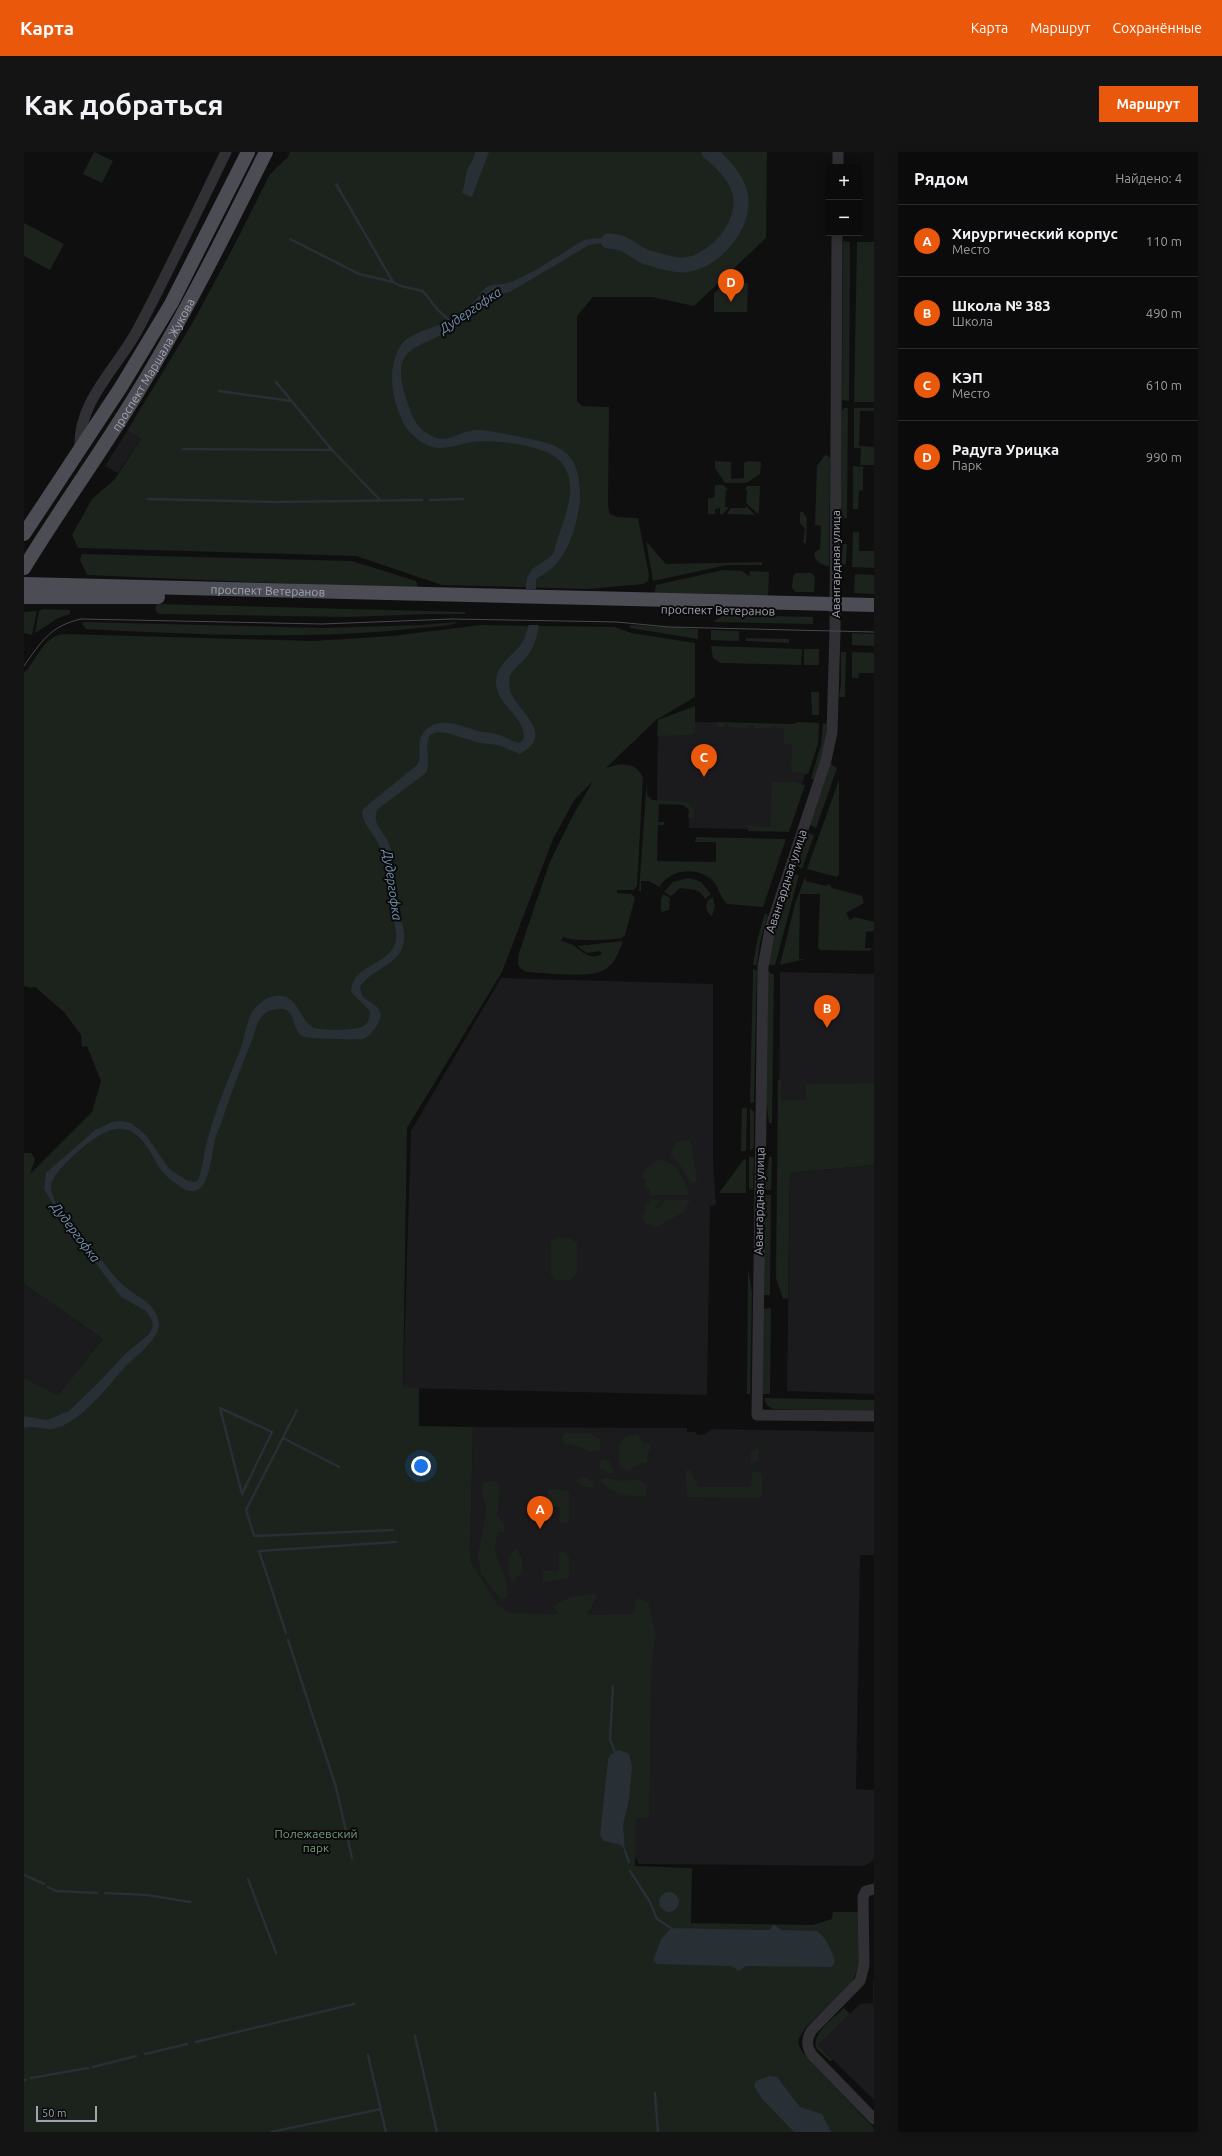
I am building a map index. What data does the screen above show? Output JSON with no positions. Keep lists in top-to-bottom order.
{
  "streets": {
    "main road": ["проспект Маршала Жукова", "проспект Ветеранов"],
    "street": ["Авангардная улица"]
  },
  "crossings": [
    ["Авангардная улица", "проспект Ветеранов"]
  ],
  "water": ["Дудергофка"],
  "parks": ["Полежаевский парк"],
  "scale_bar": "50 m",
  "page": {
    "header": "Карта",
    "nav": ["Карта", "Маршрут", "Сохранённые"],
    "buttons": "Маршрут",
    "title": "Как добраться",
    "heading": ["Рядом", "Найдено: 4"],
    "map_buttons": ["+", "−"],
    "list": [
      {
        "mark": "A",
        "name": "Хирургический корпус",
        "note": "Место",
        "value": "110 m"
      },
      {
        "mark": "B",
        "name": "Школа № 383",
        "note": "Школа",
        "value": "490 m"
      },
      {
        "mark": "C",
        "name": "КЭП",
        "note": "Место",
        "value": "610 m"
      },
      {
        "mark": "D",
        "name": "Радуга Урицка",
        "note": "Парк",
        "value": "990 m"
      }
    ],
    "pins": [
      "D",
      "C",
      "B",
      "A"
    ],
    "scale": "50 m"
  }
}
